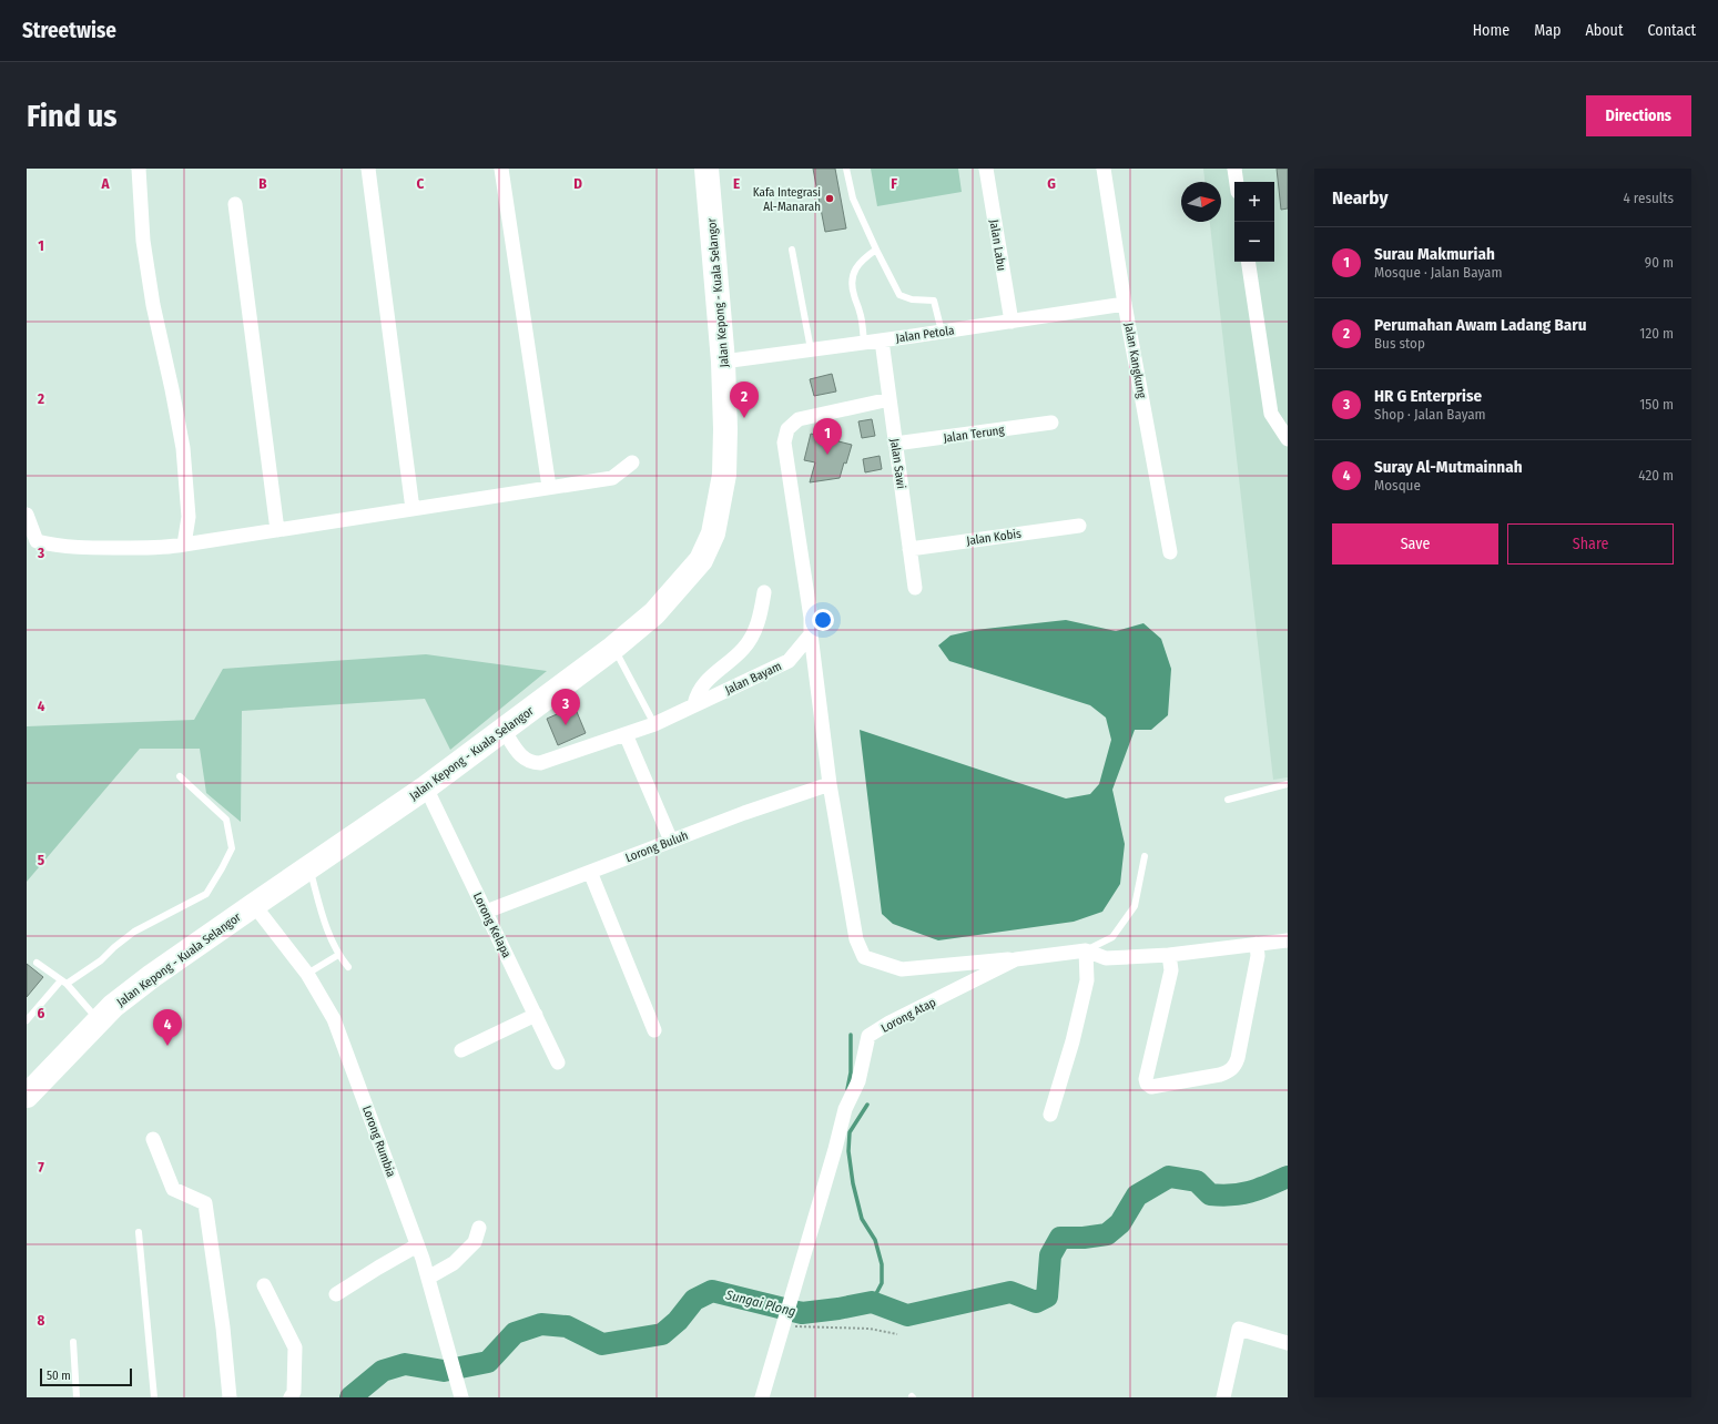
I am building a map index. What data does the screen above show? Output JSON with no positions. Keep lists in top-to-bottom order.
{
  "streets": {
    "highway": ["Jalan Kepong - Kuala Selangor"],
    "street": [
      "Jalan Labu",
      "Jalan Petola",
      "Jalan Kangkung",
      "Jalan Terung",
      "Jalan Sawi",
      "Jalan Kobis",
      "Jalan Bayam",
      "Lorong Buluh",
      "Lorong Kelapa",
      "Lorong Atap",
      "Lorong Rumbia"
    ]
  },
  "crossings": [
    ["Jalan Labu", "Jalan Petola"],
    ["Jalan Kepong - Kuala Selangor", "Jalan Petola"],
    ["Jalan Kepong - Kuala Selangor", "Jalan Bayam"],
    ["Jalan Kepong - Kuala Selangor", "Lorong Kelapa"],
    ["Jalan Kepong - Kuala Selangor", "Lorong Rumbia"],
    ["Jalan Petola", "Jalan Kangkung"],
    ["Jalan Petola", "Jalan Sawi"],
    ["Jalan Terung", "Jalan Sawi"],
    ["Jalan Sawi", "Jalan Kobis"],
    ["Lorong Buluh", "Lorong Kelapa"]
  ],
  "water": ["Sungai Plong"],
  "places": ["Kafa Integrasi Al-Manarah"],
  "scale_bar": "50 m",
  "north": "right",
  "page": {
    "header": "Streetwise",
    "nav": [
      "Home",
      "Map",
      "About",
      "Contact"
    ],
    "buttons": [
      "Directions",
      ["Save", "Share"]
    ],
    "title": "Find us",
    "heading": ["Nearby", "4 results"],
    "map_buttons": ["+", "−"],
    "list": [
      {
        "mark": "1",
        "name": "Surau Makmuriah",
        "note": "Mosque · Jalan Bayam",
        "value": "90 m"
      },
      {
        "mark": "2",
        "name": "Perumahan Awam Ladang Baru",
        "note": "Bus stop",
        "value": "120 m"
      },
      {
        "mark": "3",
        "name": "HR G Enterprise",
        "note": "Shop · Jalan Bayam",
        "value": "150 m"
      },
      {
        "mark": "4",
        "name": "Suray Al-Mutmainnah",
        "note": "Mosque",
        "value": "420 m"
      }
    ],
    "pins": [
      "2",
      "1",
      "3",
      "4"
    ],
    "scale": "50 m"
  },
  "grid": {
    "columns": [
      "A",
      "B",
      "C",
      "D",
      "E",
      "F",
      "G"
    ],
    "rows": [
      "1",
      "2",
      "3",
      "4",
      "5",
      "6",
      "7",
      "8"
    ]
  }
}
